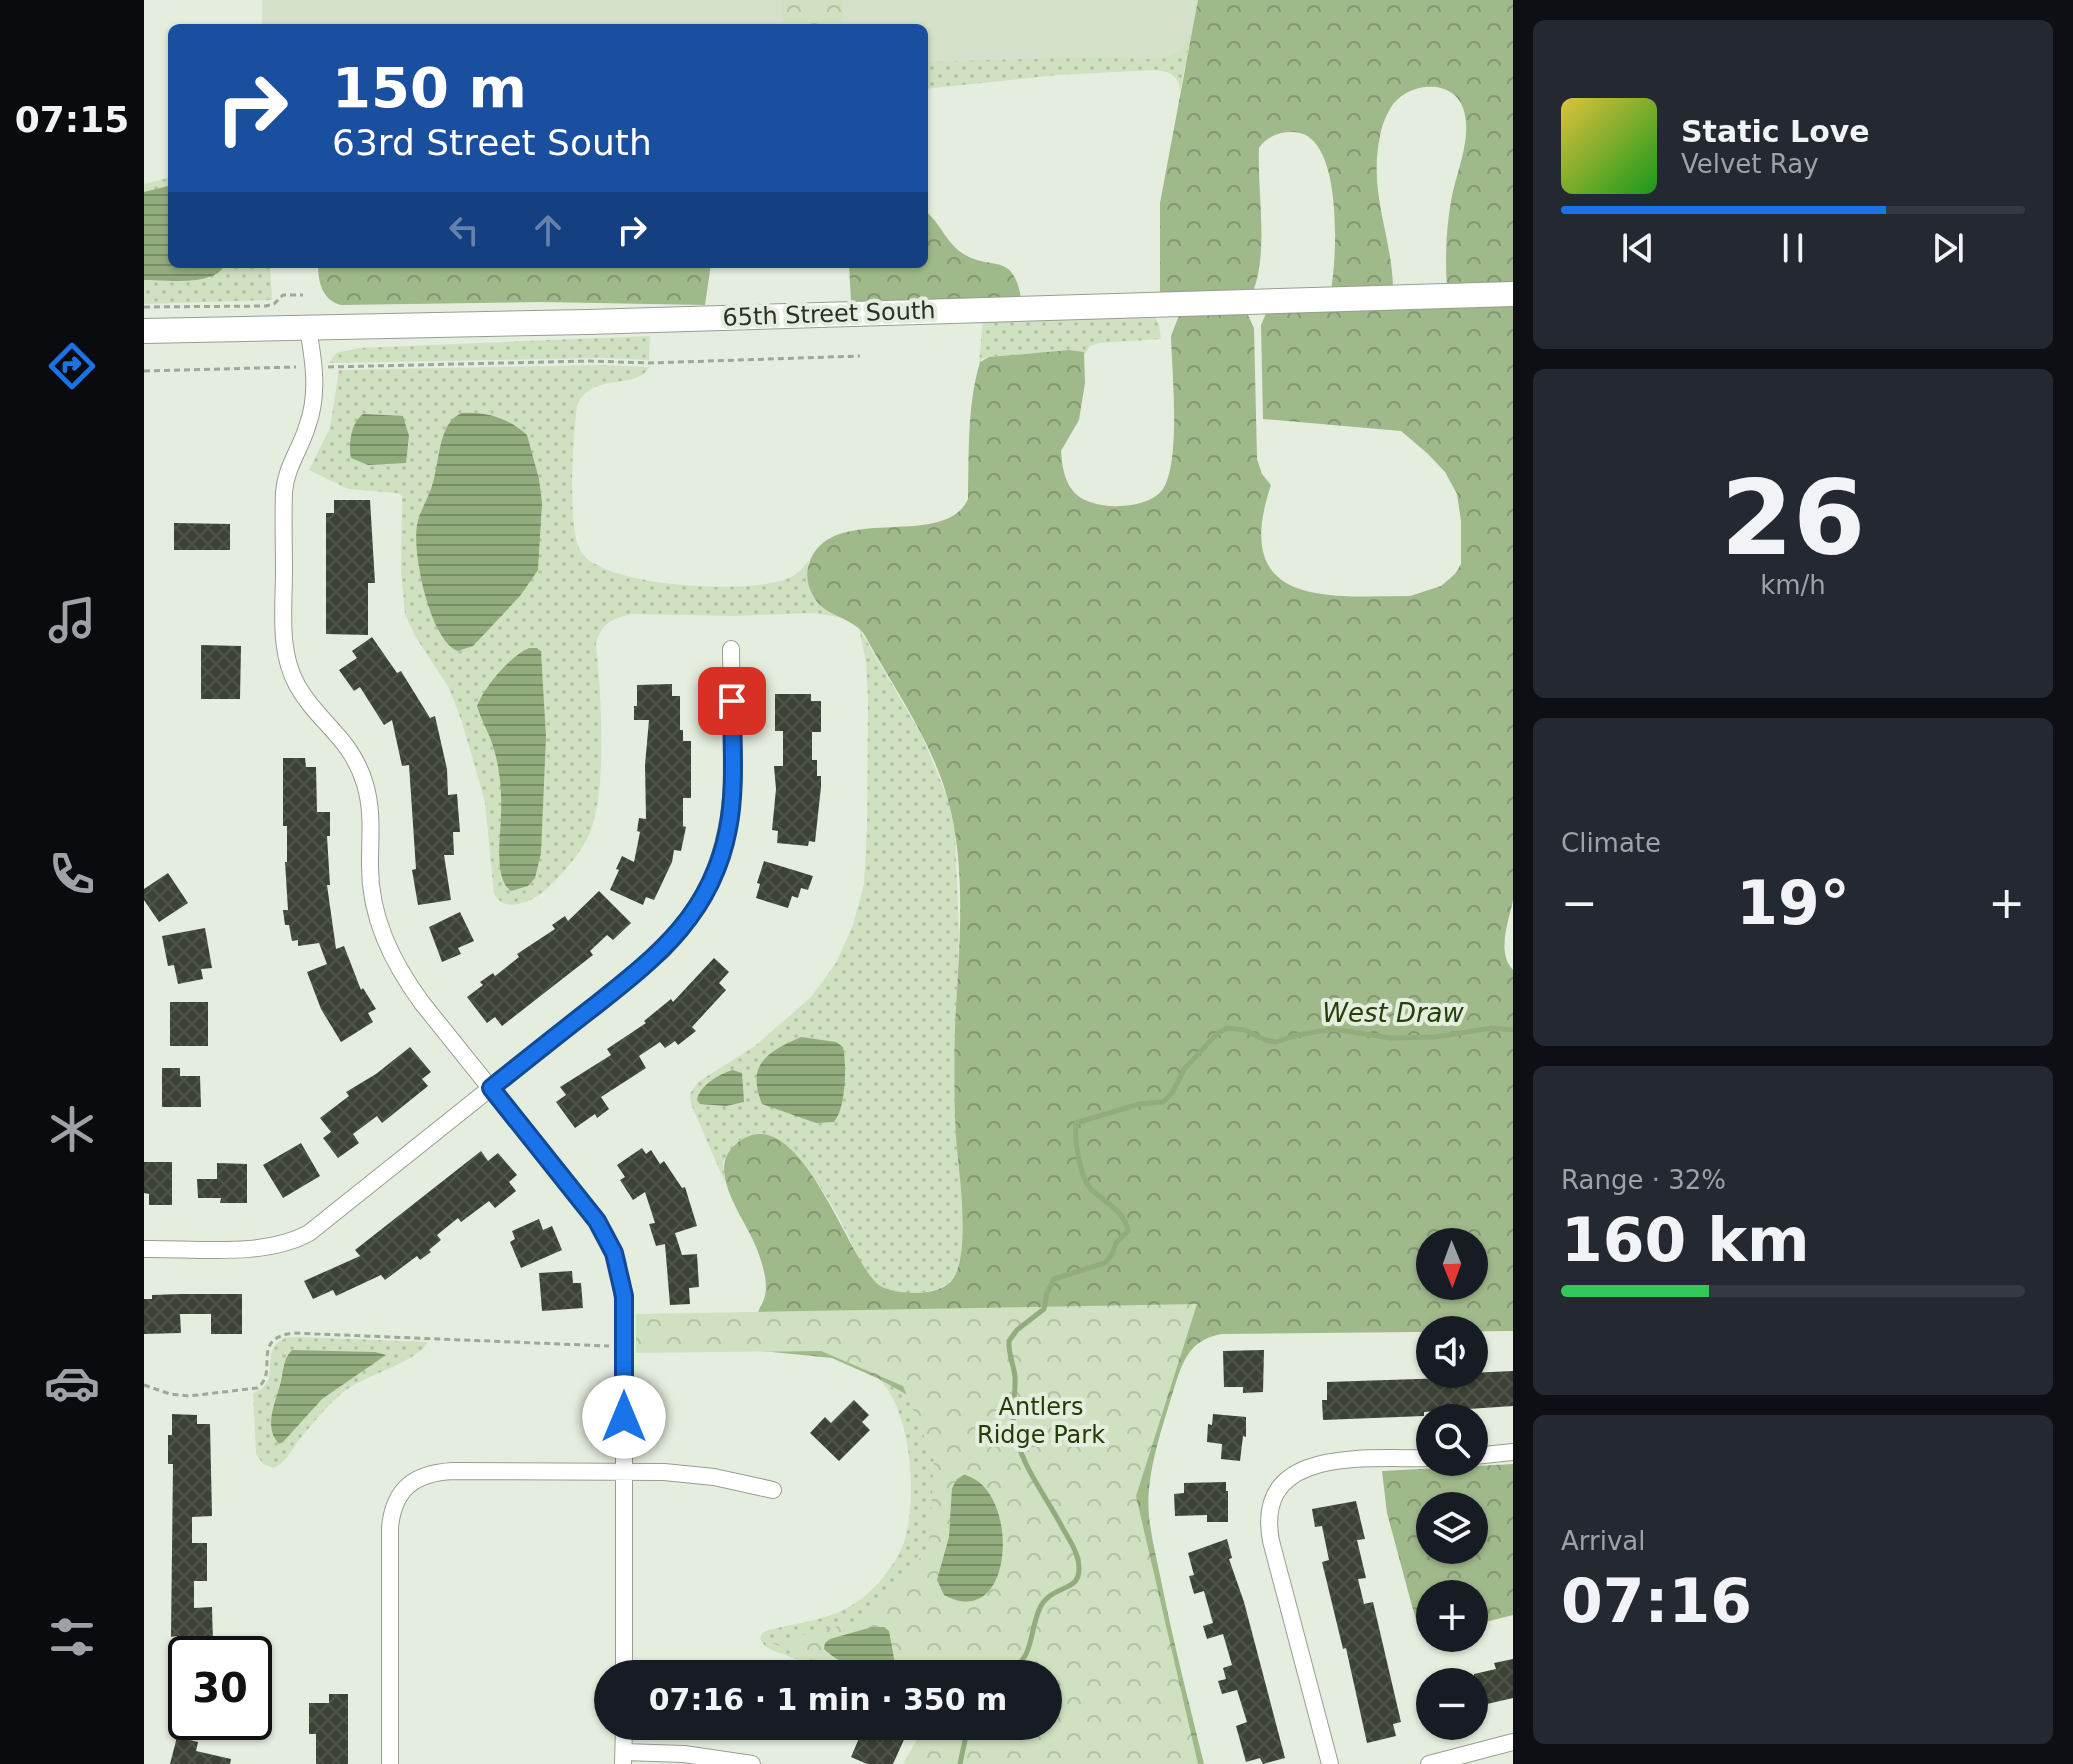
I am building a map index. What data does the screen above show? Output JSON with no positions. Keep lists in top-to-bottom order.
{
  "streets": {
    "street": ["65th Street South"]
  },
  "water": ["West Draw"],
  "parks": ["Antlers Ridge Park"],
  "north": "bottom",
  "page": {
    "tabs": "07:15",
    "turn": ["150 m", "63rd Street South"],
    "song": ["Static Love", "Velvet Ray"],
    "tile": [
      ["26", "km/h"],
      "Climate",
      ["Range · 32%", "160 km"],
      ["Arrival", "07:16"]
    ],
    "heat": ["−", "19°", "+"],
    "map_buttons": ["+", "−"],
    "limit": "30",
    "trip": "07:16 · 1 min · 350 m"
  }
}
